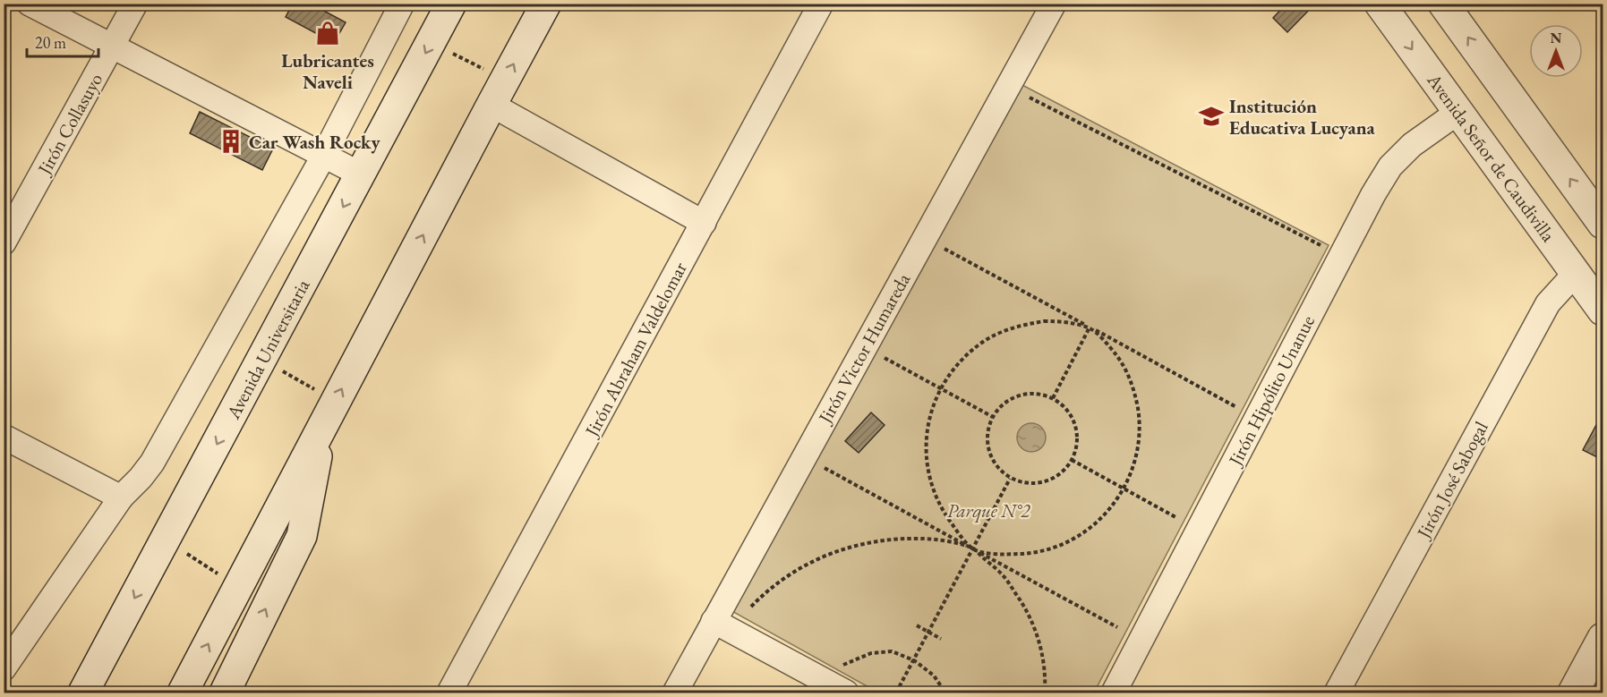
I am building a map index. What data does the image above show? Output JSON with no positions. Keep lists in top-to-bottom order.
{
  "streets": {
    "main road": ["Avenida Señor de Caudivilla", "Avenida Universitaria"],
    "street": [
      "Jirón Collasuyo",
      "Jirón Victor Humareda",
      "Jirón Abraham Valdelomar",
      "Jirón Hipólito Unanue",
      "Jirón José Sabogal"
    ]
  },
  "crossings": [
    ["Avenida Señor de Caudivilla", "Jirón Hipólito Unanue"],
    ["Avenida Señor de Caudivilla", "Jirón José Sabogal"]
  ],
  "parks": ["Parque N°2"],
  "places": {
    "shop": ["Lubricantes Naveli"],
    "school or university": ["Institución Educativa Lucyana"],
    "building": ["Car Wash Rocky"]
  },
  "scale_bar": "20 m",
  "north": "top"
}
